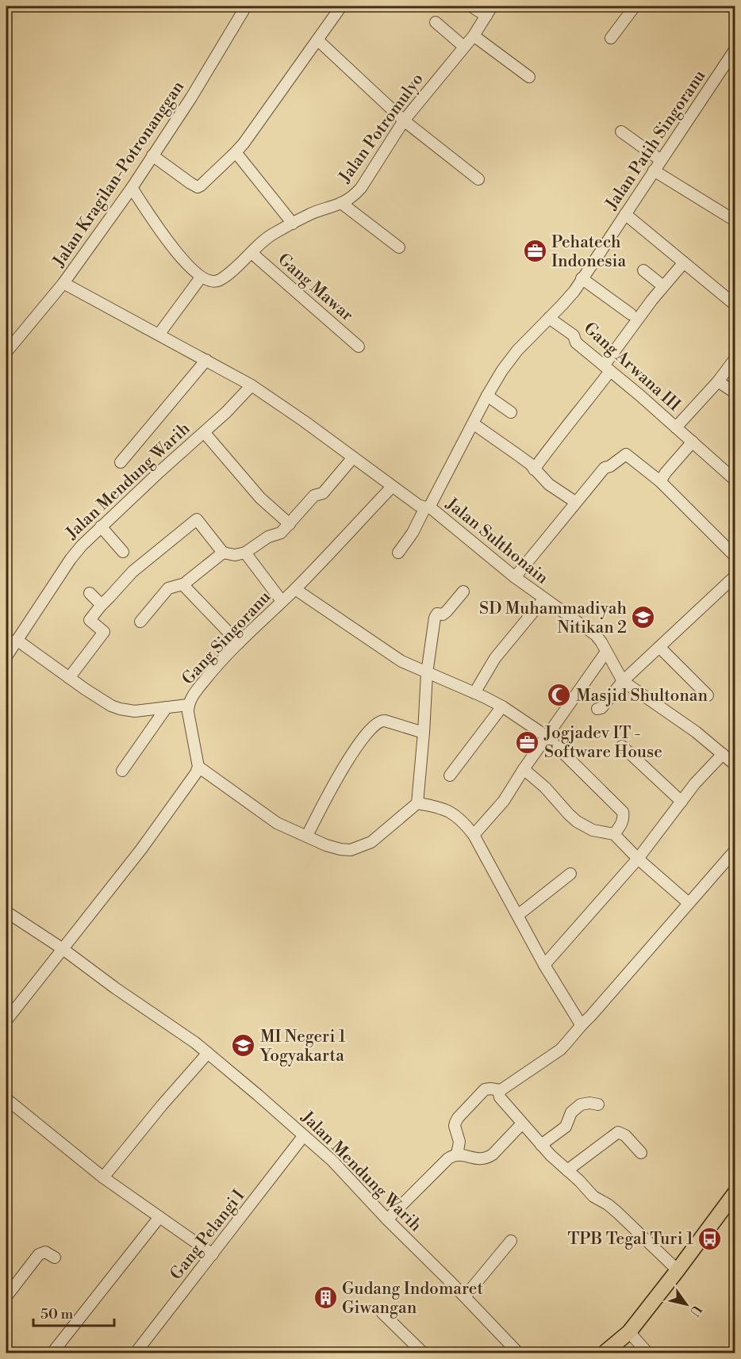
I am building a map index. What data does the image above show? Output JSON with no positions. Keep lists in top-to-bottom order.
{
  "streets": {
    "street": [
      "Jalan Potromulyo",
      "Jalan Patih Singoranu",
      "Jalan Kragilan-Potronanggan",
      "Gang Mawar",
      "Gang Arwana III",
      "Jalan Mendung Warih",
      "Jalan Sulthonain",
      "Gang Singoranu",
      "Gang Pelangi I"
    ]
  },
  "crossings": [
    ["Jalan Potromulyo", "Gang Mawar"],
    ["Jalan Patih Singoranu", "Gang Arwana III"],
    ["Jalan Patih Singoranu", "Jalan Sulthonain"],
    ["Jalan Kragilan-Potronanggan", "Jalan Sulthonain"],
    ["Jalan Mendung Warih", "Jalan Sulthonain"],
    ["Jalan Mendung Warih", "Gang Pelangi I"],
    ["Jalan Sulthonain", "Gang Singoranu"]
  ],
  "places": {
    "office": ["Pehatech Indonesia", "Jogjadev IT - Software House"],
    "school or university": ["SD Muhammadiyah Nitikan 2", "MI Negeri 1 Yogyakarta"],
    "mosque": ["Masjid Shultonan"],
    "bus stop": ["TPB Tegal Turi 1"],
    "building": ["Gudang Indomaret Giwangan"]
  },
  "scale_bar": "50 m",
  "north": "bottom right"
}
